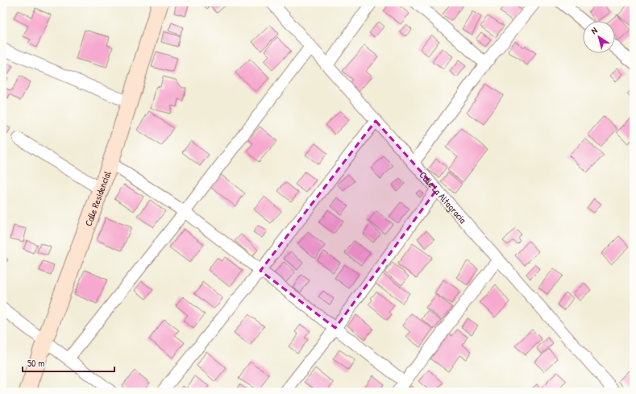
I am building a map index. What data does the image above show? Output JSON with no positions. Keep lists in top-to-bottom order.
{
  "streets": {
    "main road": ["Calle Residencial"],
    "street": ["Calle La Altagracia"]
  },
  "scale_bar": "50 m",
  "north": "top left"
}
